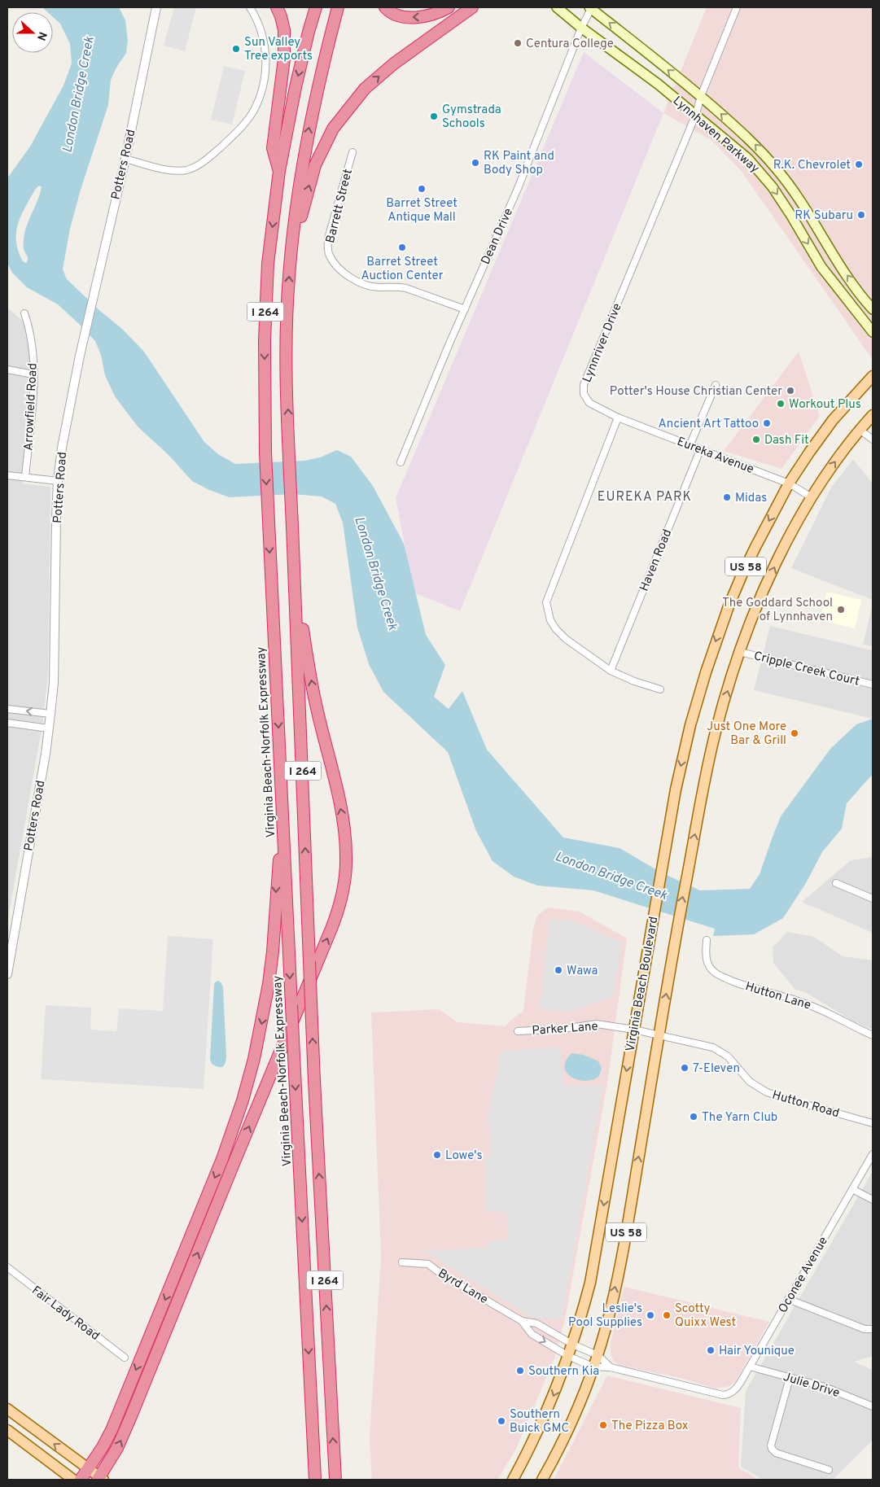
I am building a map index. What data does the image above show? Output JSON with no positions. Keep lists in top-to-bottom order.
{
  "streets": {
    "highway": ["I 264", "Virginia Beach-Norfolk Expressway"],
    "main road": ["Lynnhaven Parkway", "US 58", "Virginia Beach Boulevard"],
    "street": [
      "Potters Road",
      "Barrett Street",
      "Dean Drive",
      "Lynnriver Drive",
      "Arrowfield Road",
      "Eureka Avenue",
      "Haven Road",
      "Cripple Creek Court",
      "Hutton Lane",
      "Parker Lane",
      "Hutton Road",
      "Oconee Avenue",
      "Byrd Lane",
      "Fair Lady Road",
      "Julie Drive"
    ]
  },
  "crossings": [
    ["Lynnhaven Parkway", "Dean Drive"],
    ["Lynnhaven Parkway", "Lynnriver Drive"],
    ["Barrett Street", "Dean Drive"],
    ["Lynnriver Drive", "Eureka Avenue"],
    ["Eureka Avenue", "Haven Road"],
    ["Eureka Avenue", "Virginia Beach Boulevard"],
    ["Cripple Creek Court", "Virginia Beach Boulevard"],
    ["Virginia Beach Boulevard", "Parker Lane"],
    ["Virginia Beach Boulevard", "Hutton Road"],
    ["Virginia Beach Boulevard", "Byrd Lane"],
    ["Parker Lane", "Hutton Road"],
    ["Oconee Avenue", "Byrd Lane"],
    ["Oconee Avenue", "Julie Drive"]
  ],
  "districts": ["EUREKA PARK"],
  "water": ["London Bridge Creek"],
  "places": [
    "Centura College",
    "Sun Valley Tree exports",
    "Gymstrada Schools",
    "RK Paint and Body Shop",
    "R.K. Chevrolet",
    "Barret Street Antique Mall",
    "RK Subaru",
    "Barret Street Auction Center",
    "Potter's House Christian Center",
    "Workout Plus",
    "Ancient Art Tattoo",
    "Dash Fit",
    "Midas",
    "The Goddard School of Lynnhaven",
    "Just One More Bar & Grill",
    "Wawa",
    "7-Eleven",
    "The Yarn Club",
    "Lowe's",
    "Leslie's Pool Supplies",
    "Scotty Quixx West",
    "Hair Younique",
    "Southern Kia",
    "Southern Buick GMC",
    "The Pizza Box"
  ],
  "north": "right"
}
